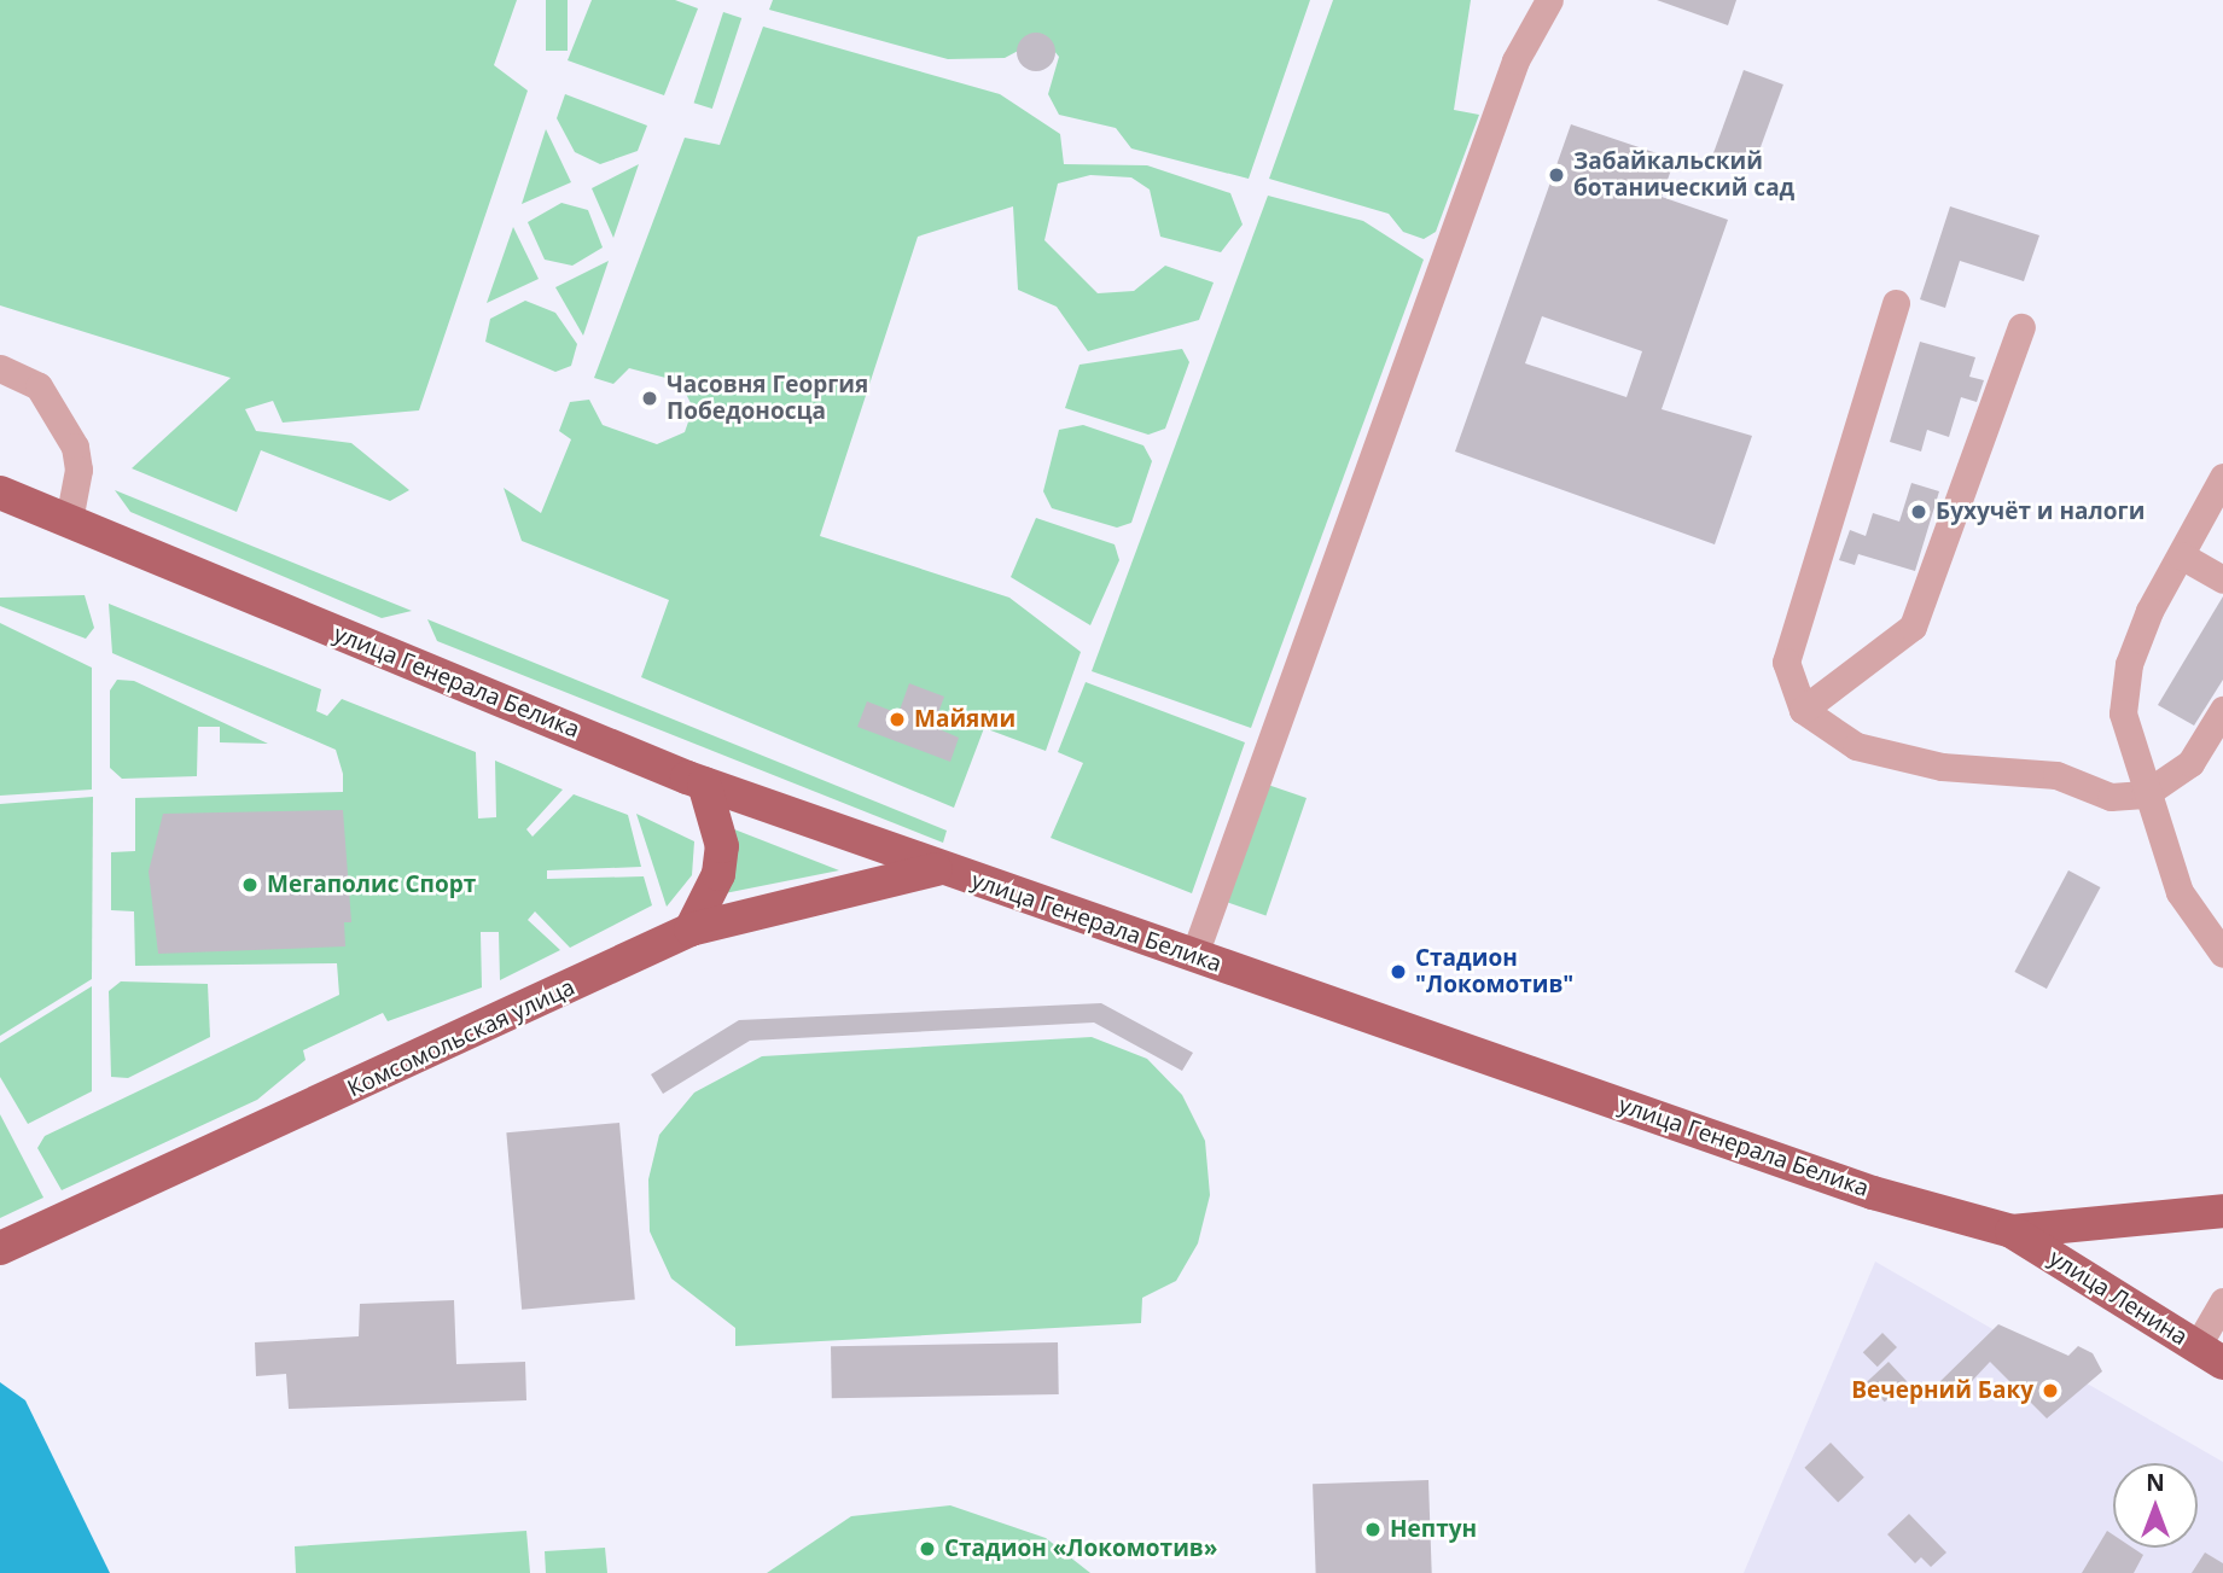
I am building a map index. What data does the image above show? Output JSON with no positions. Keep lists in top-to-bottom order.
{
  "streets": {
    "main road": ["улица Генерала Белика", "Комсомольская улица", "улица Ленина"]
  },
  "crossings": [
    ["улица Генерала Белика", "Комсомольская улица"],
    ["улица Генерала Белика", "улица Ленина"]
  ],
  "places": [
    "Забайкальский ботанический сад",
    "Часовня Георгия Победоносца",
    "Бухучёт и налоги",
    "Майями",
    "Мегаполис Спорт",
    "Стадион \"Локомотив\"",
    "Вечерний Баку",
    "Нептун",
    "Стадион «Локомотив»"
  ],
  "north": "top"
}
